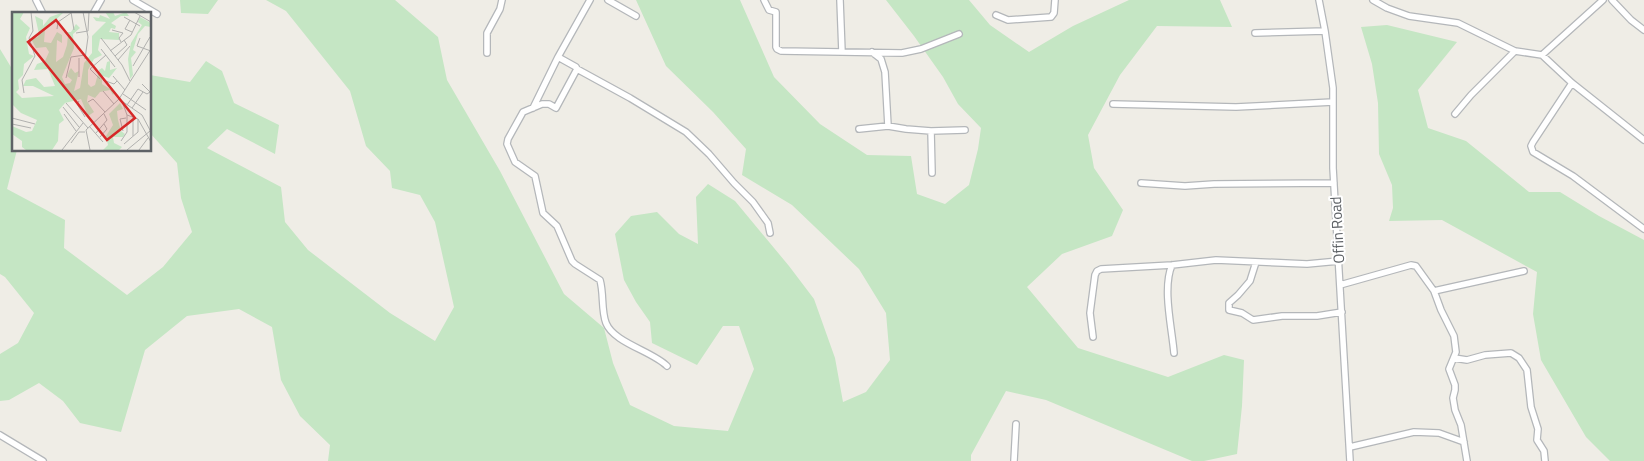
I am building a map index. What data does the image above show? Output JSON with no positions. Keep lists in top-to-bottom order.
{
  "streets": {
    "street": ["Offin Road"]
  }
}
